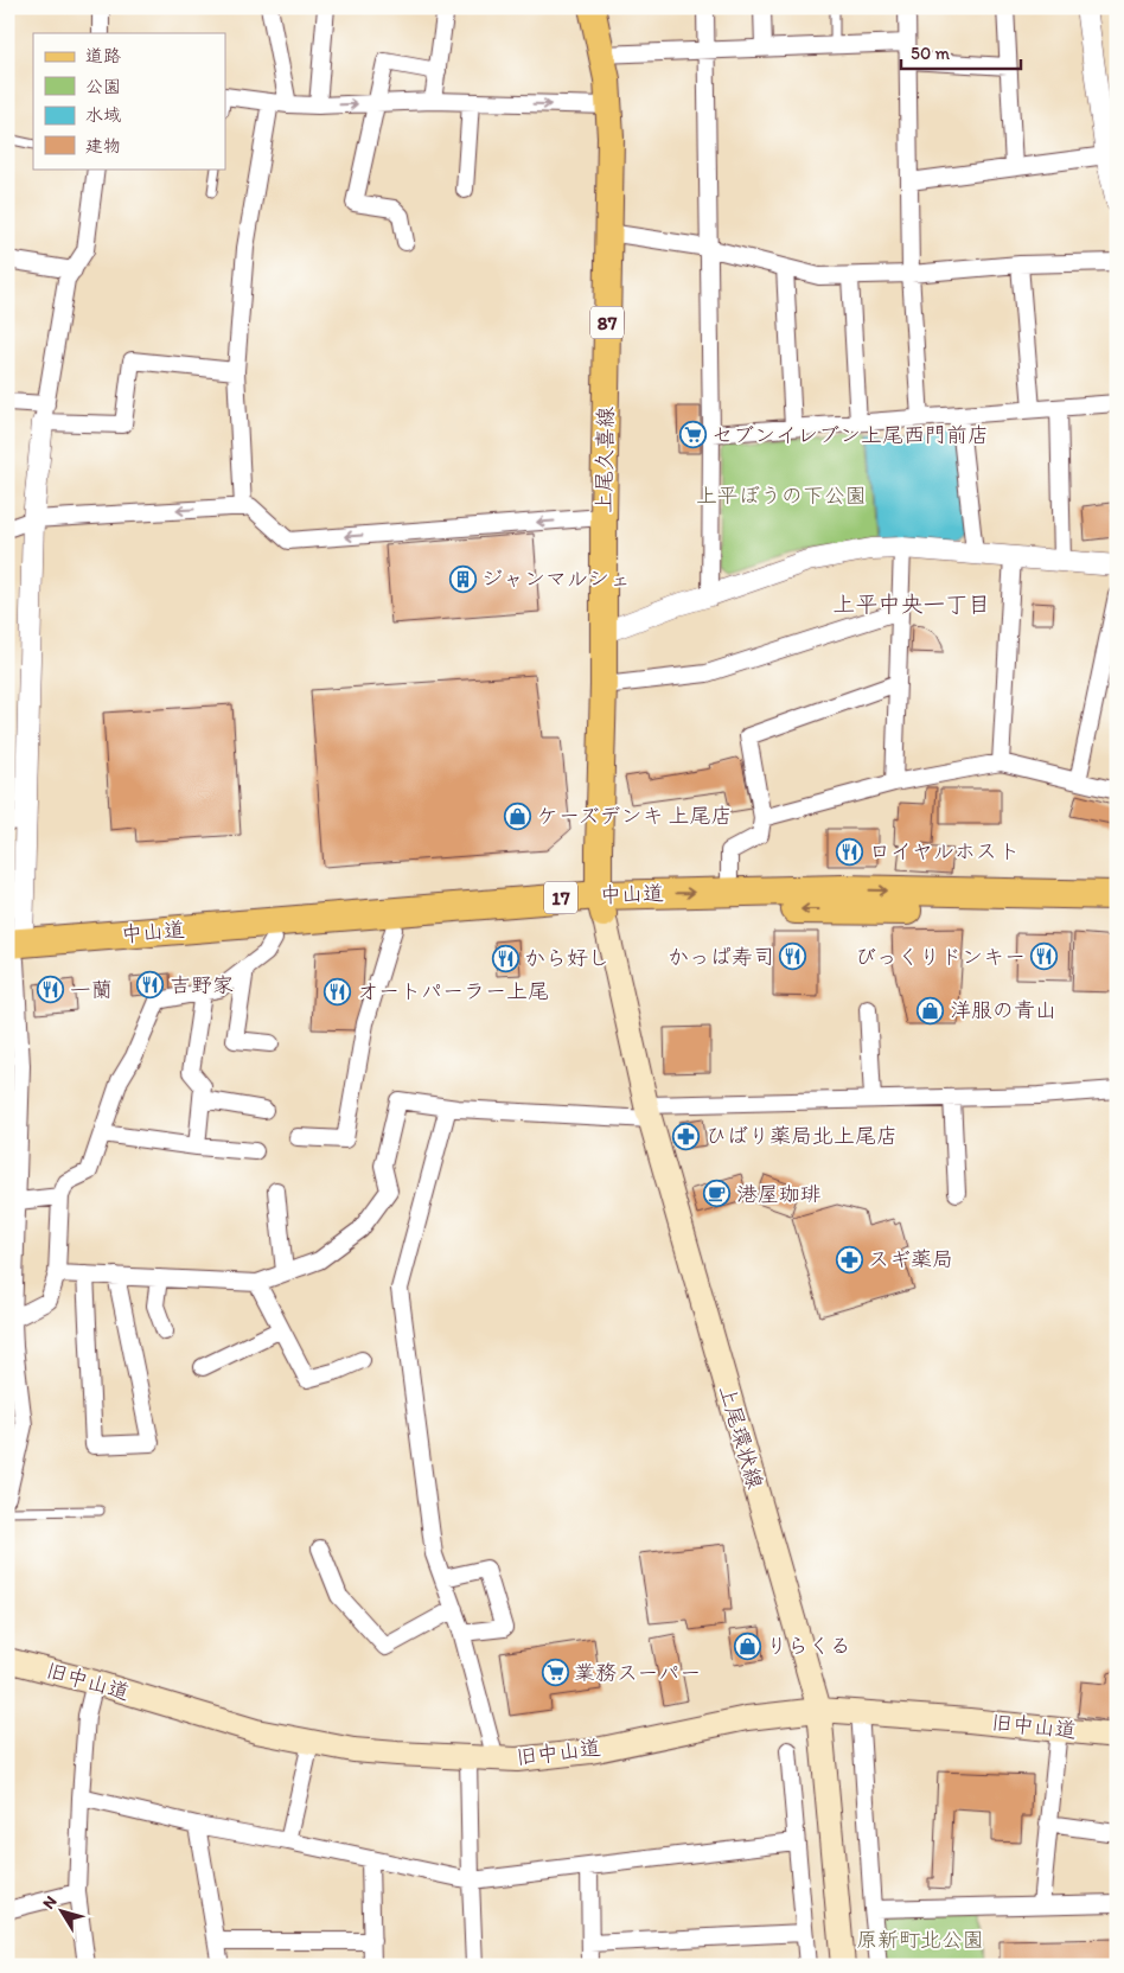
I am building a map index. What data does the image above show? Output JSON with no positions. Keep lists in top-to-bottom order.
{
  "streets": {
    "highway": ["中山道", "17"],
    "main road": [
      "87",
      "上尾久喜線",
      "上尾環状線",
      "旧中山道"
    ]
  },
  "crossings": [
    ["上尾久喜線", "中山道"],
    ["上尾久喜線", "上尾環状線"],
    ["中山道", "上尾環状線"],
    ["上尾環状線", "旧中山道"]
  ],
  "districts": ["上平中央一丁目"],
  "parks": ["上平ぼうの下公園", "原新町北公園"],
  "places": {
    "supermarket": ["セブンイレブン上尾西門前店", "業務スーパー"],
    "building": ["ジャンマルシェ"],
    "shop": ["ケーズデンキ 上尾店", "洋服の青山", "りらくる"],
    "restaurant": [
      "ロイヤルホスト",
      "かっぱ寿司",
      "びっくりドンキー",
      "から好し",
      "吉野家",
      "一蘭",
      "オートパーラー上尾"
    ],
    "pharmacy": ["ひばり薬局北上尾店", "スギ薬局"],
    "cafe": ["港屋珈琲"]
  },
  "legend": [
    "道路",
    "公園",
    "水域",
    "建物"
  ],
  "scale_bar": "50 m",
  "north": "top left"
}
